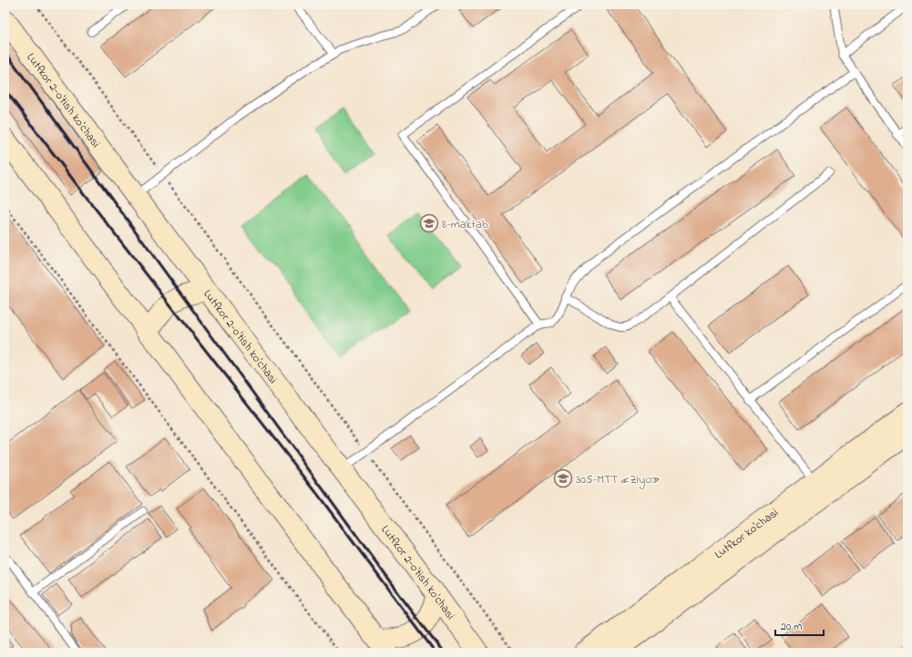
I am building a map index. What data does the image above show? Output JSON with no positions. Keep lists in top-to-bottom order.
{
  "streets": {
    "main road": ["Lutfkor 2-o'tish ko'chasi", "Lutfkor ko'chasi"]
  },
  "places": {
    "school or university": ["8-maktab", "305-MTT «Ziyo»"]
  },
  "scale_bar": "20 m"
}
